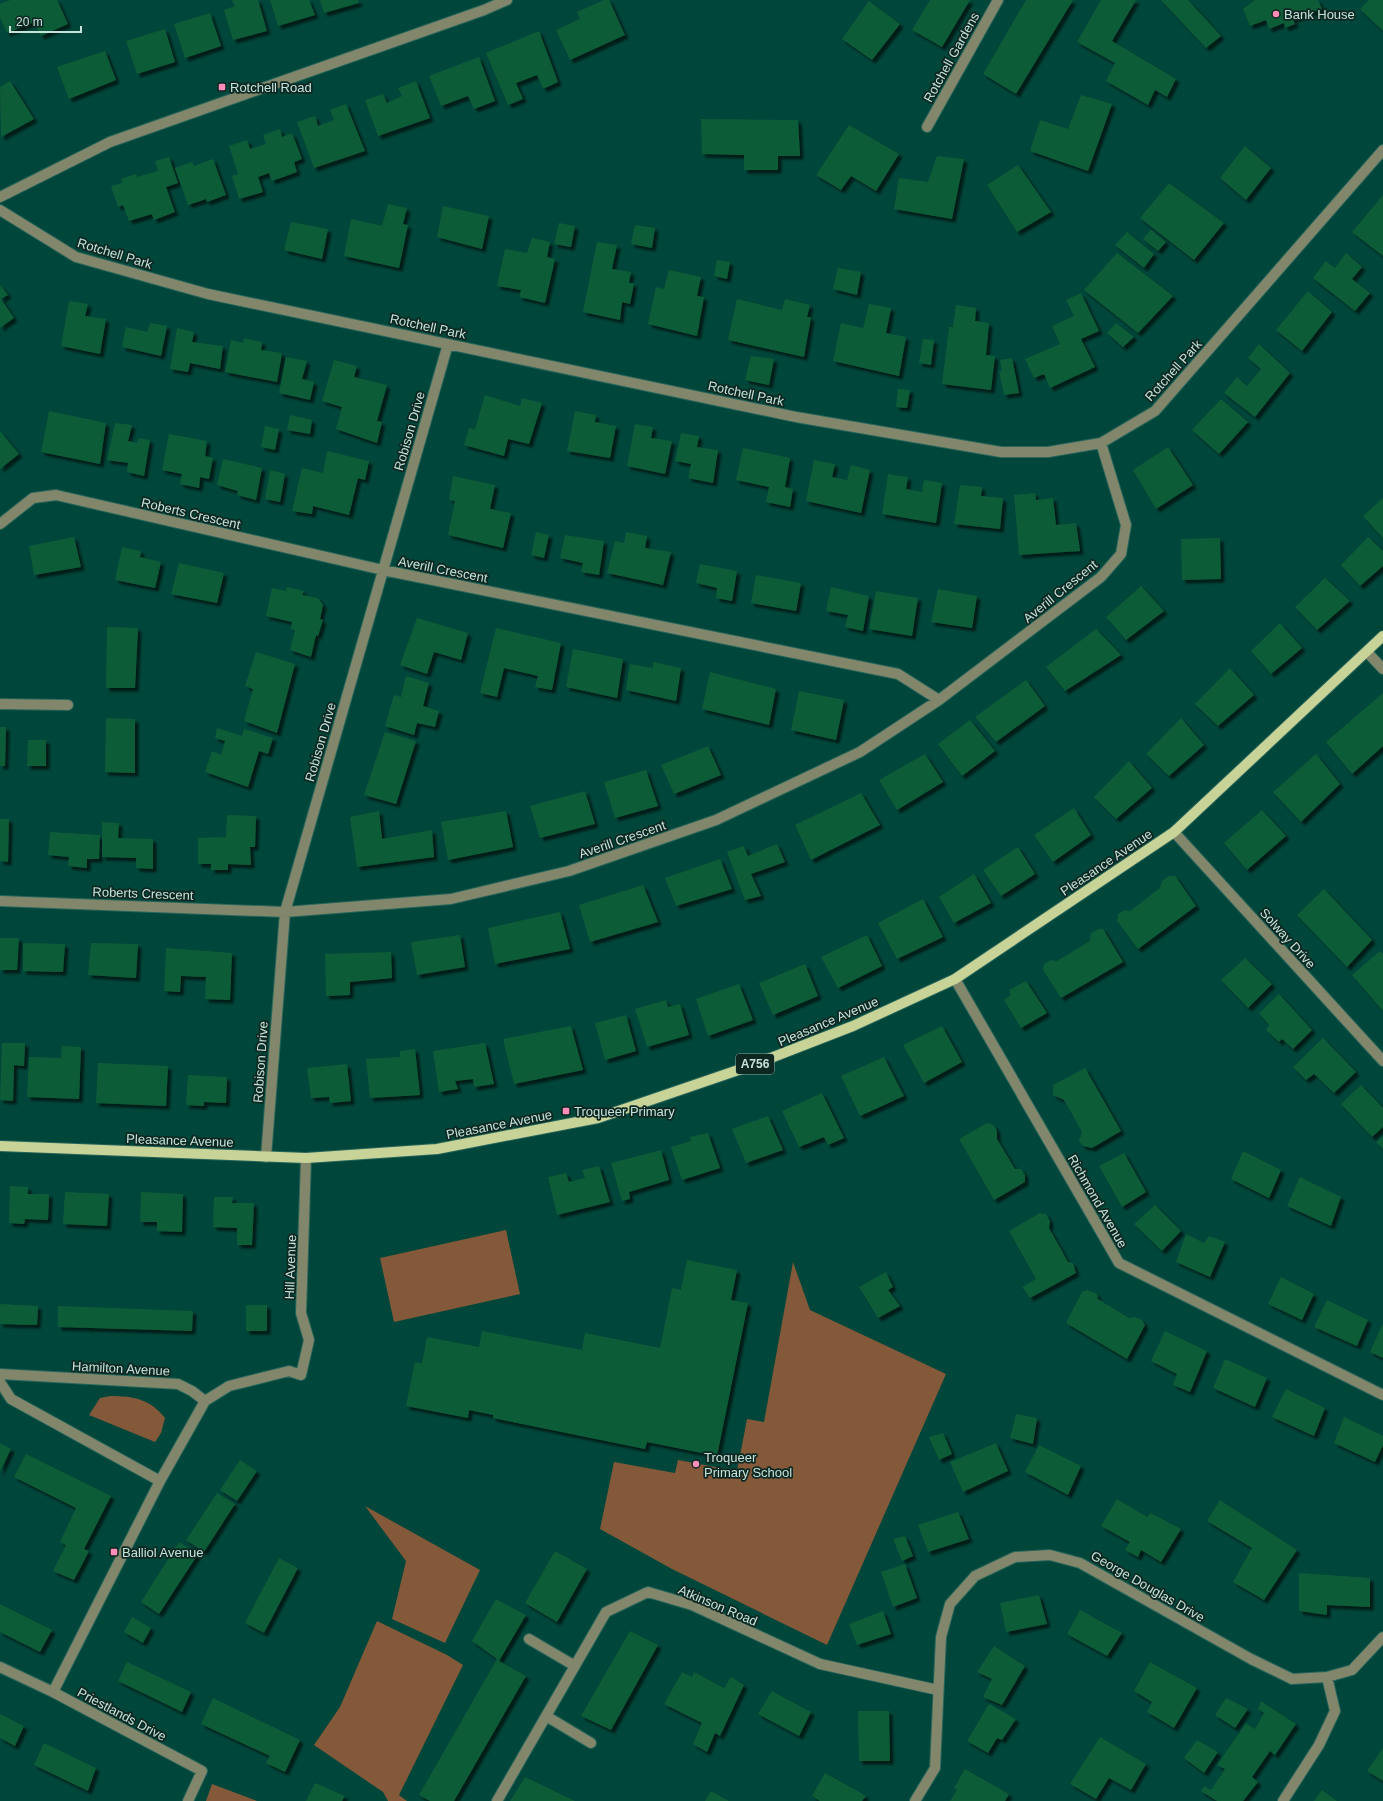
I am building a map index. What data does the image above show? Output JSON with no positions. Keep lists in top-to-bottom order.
{
  "streets": {
    "main road": ["Pleasance Avenue", "A756"],
    "street": [
      "Rotchell Gardens",
      "Rotchell Park",
      "Robison Drive",
      "Roberts Crescent",
      "Averill Crescent",
      "Solway Drive",
      "Richmond Avenue",
      "Hill Avenue",
      "Hamilton Avenue",
      "George Douglas Drive",
      "Atkinson Road",
      "Priestlands Drive"
    ]
  },
  "crossings": [
    ["Rotchell Park", "Robison Drive"],
    ["Rotchell Park", "Averill Crescent"],
    ["Robison Drive", "Roberts Crescent"],
    ["Robison Drive", "Averill Crescent"],
    ["Robison Drive", "Pleasance Avenue"],
    ["Roberts Crescent", "Averill Crescent"],
    ["Pleasance Avenue", "Solway Drive"],
    ["Pleasance Avenue", "Richmond Avenue"],
    ["Pleasance Avenue", "Hill Avenue"],
    ["Hill Avenue", "Hamilton Avenue"],
    ["George Douglas Drive", "Atkinson Road"]
  ],
  "places": {
    "other": ["Bank House", "Troqueer Primary School"],
    "transit": ["Rotchell Road", "Troqueer Primary", "Balliol Avenue"]
  },
  "scale_bar": "20 m"
}
